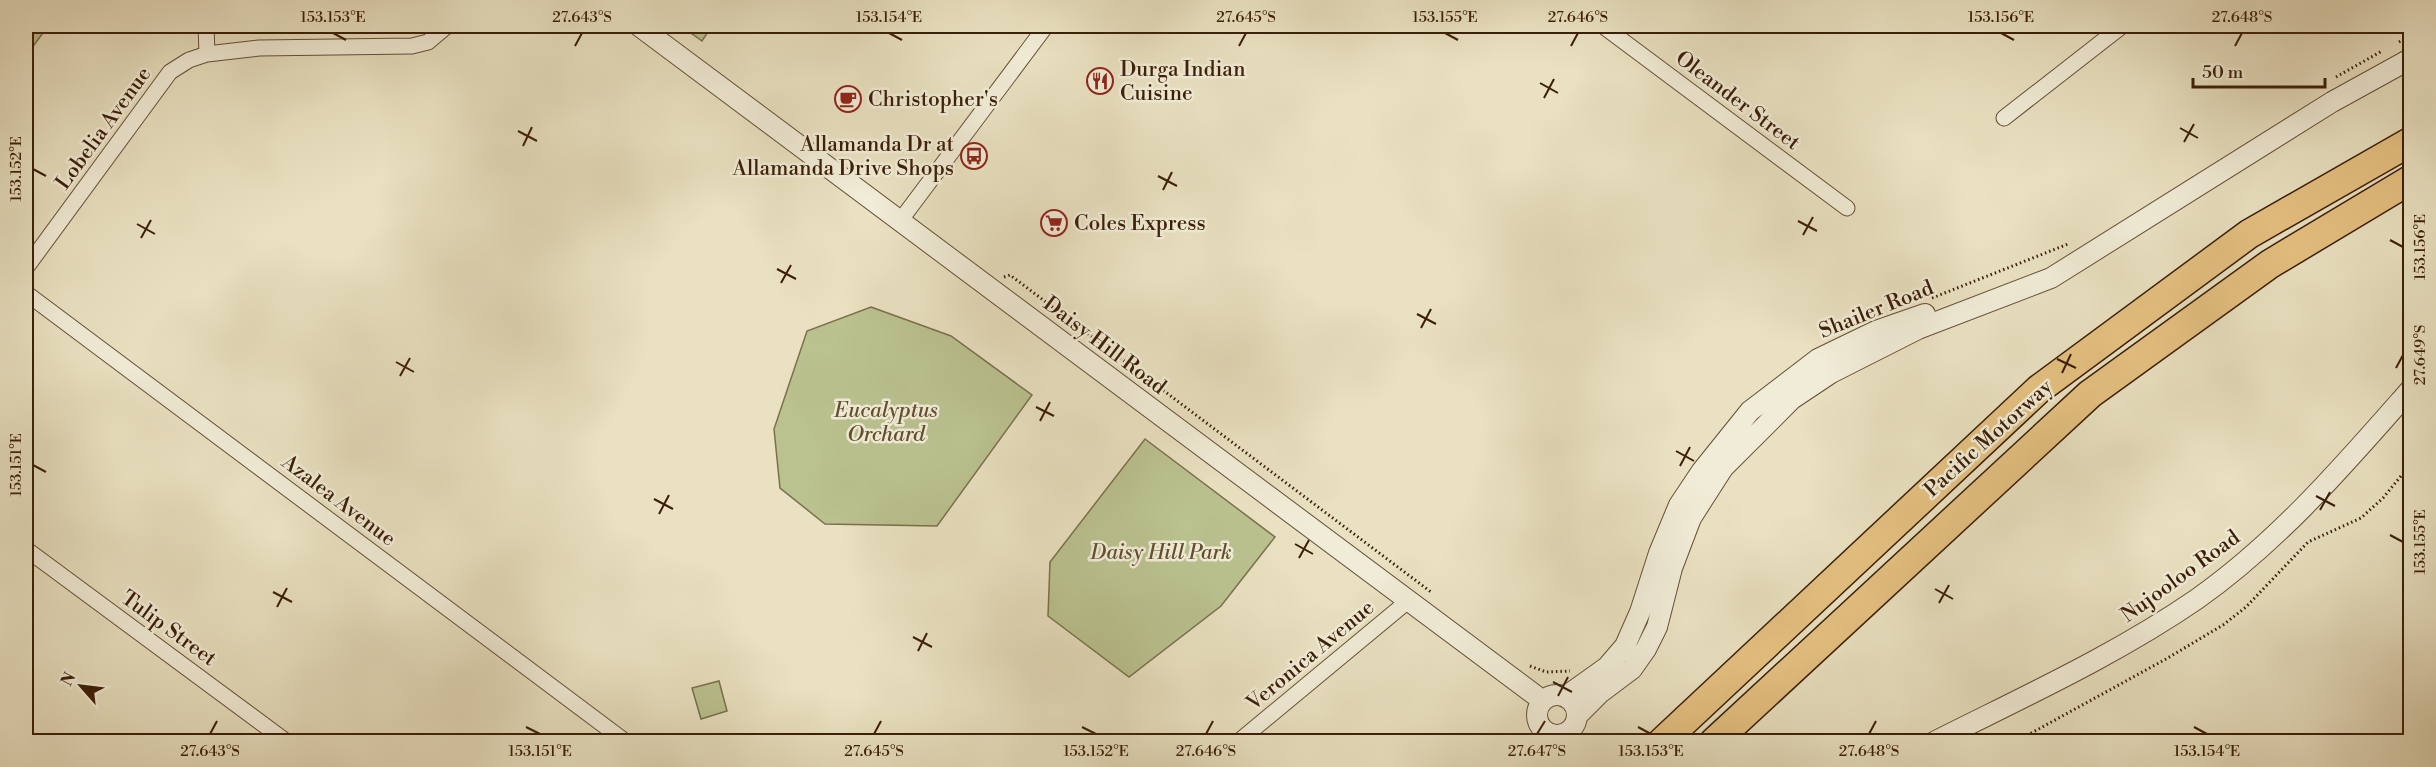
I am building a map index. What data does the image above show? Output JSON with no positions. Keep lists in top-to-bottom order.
{
  "streets": {
    "highway": ["Pacific Motorway"],
    "street": [
      "Oleander Street",
      "Lobelia Avenue",
      "Shailer Road",
      "Daisy Hill Road",
      "Azalea Avenue",
      "Nujooloo Road",
      "Tulip Street",
      "Veronica Avenue"
    ]
  },
  "crossings": [
    ["Shailer Road", "Daisy Hill Road"],
    ["Daisy Hill Road", "Veronica Avenue"]
  ],
  "parks": ["Eucalyptus Orchard", "Daisy Hill Park"],
  "places": {
    "restaurant": ["Durga Indian Cuisine"],
    "cafe": ["Christopher's"],
    "bus stop": ["Allamanda Dr at Allamanda Drive Shops"],
    "supermarket": ["Coles Express"]
  },
  "scale_bar": "50 m",
  "north": "top left",
  "coordinates": [
    "153.153°E",
    "27.643°S",
    "153.154°E",
    "27.645°S",
    "153.155°E",
    "27.646°S",
    "153.156°E",
    "27.648°S",
    "153.152°E",
    "27.649°S",
    "153.151°E",
    "27.647°S"
  ]
}
